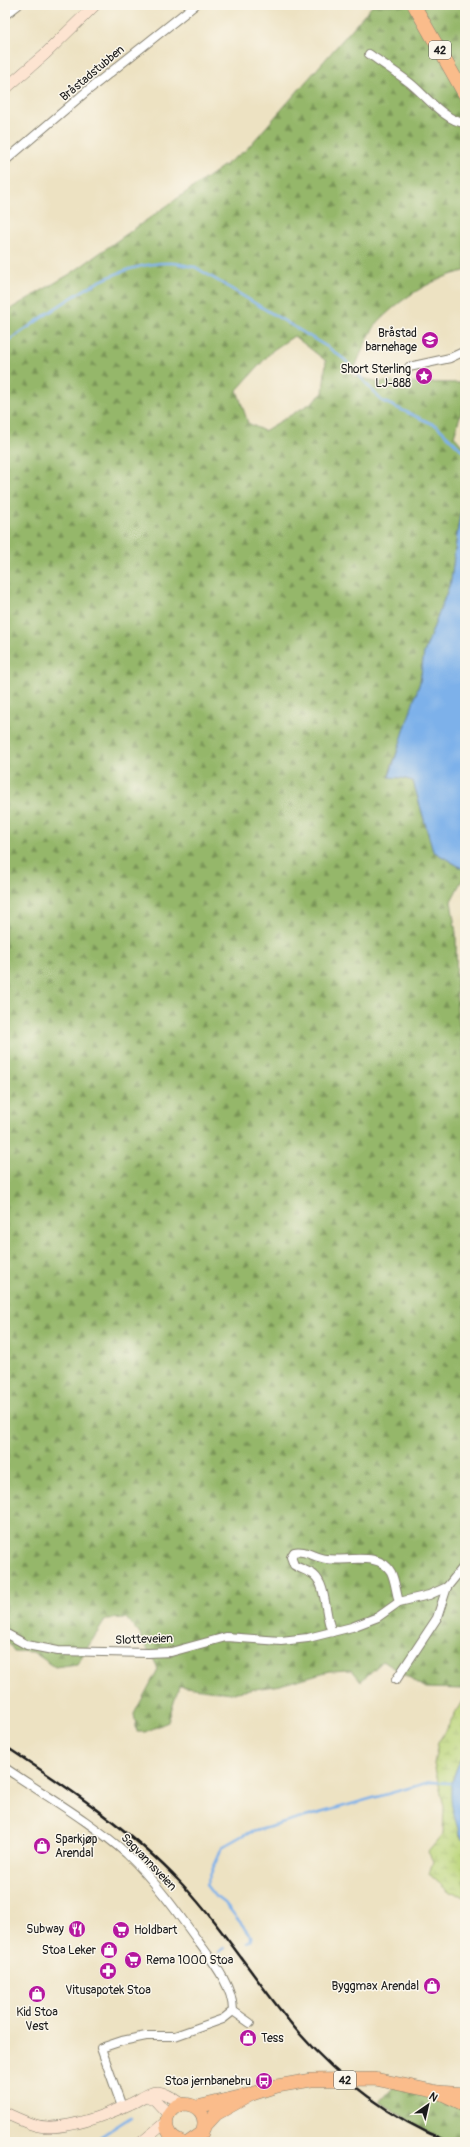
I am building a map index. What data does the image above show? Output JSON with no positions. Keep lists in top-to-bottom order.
{
  "streets": {
    "main road": ["42"],
    "street": ["Bråstadstubben", "Slotteveien", "Sagvannsveien"]
  },
  "places": {
    "school or university": ["Bråstad barnehage"],
    "place": ["Short Sterling LJ-888"],
    "shop": [
      "Sparkjøp Arendal",
      "Stoa Leker",
      "Byggmax Arendal",
      "Kid Stoa Vest",
      "Tess"
    ],
    "restaurant": ["Subway"],
    "supermarket": ["Holdbart", "Rema 1000 Stoa"],
    "pharmacy": ["Vitusapotek Stoa"],
    "bus stop": ["Stoa jernbanebru"]
  },
  "north": "top right"
}
